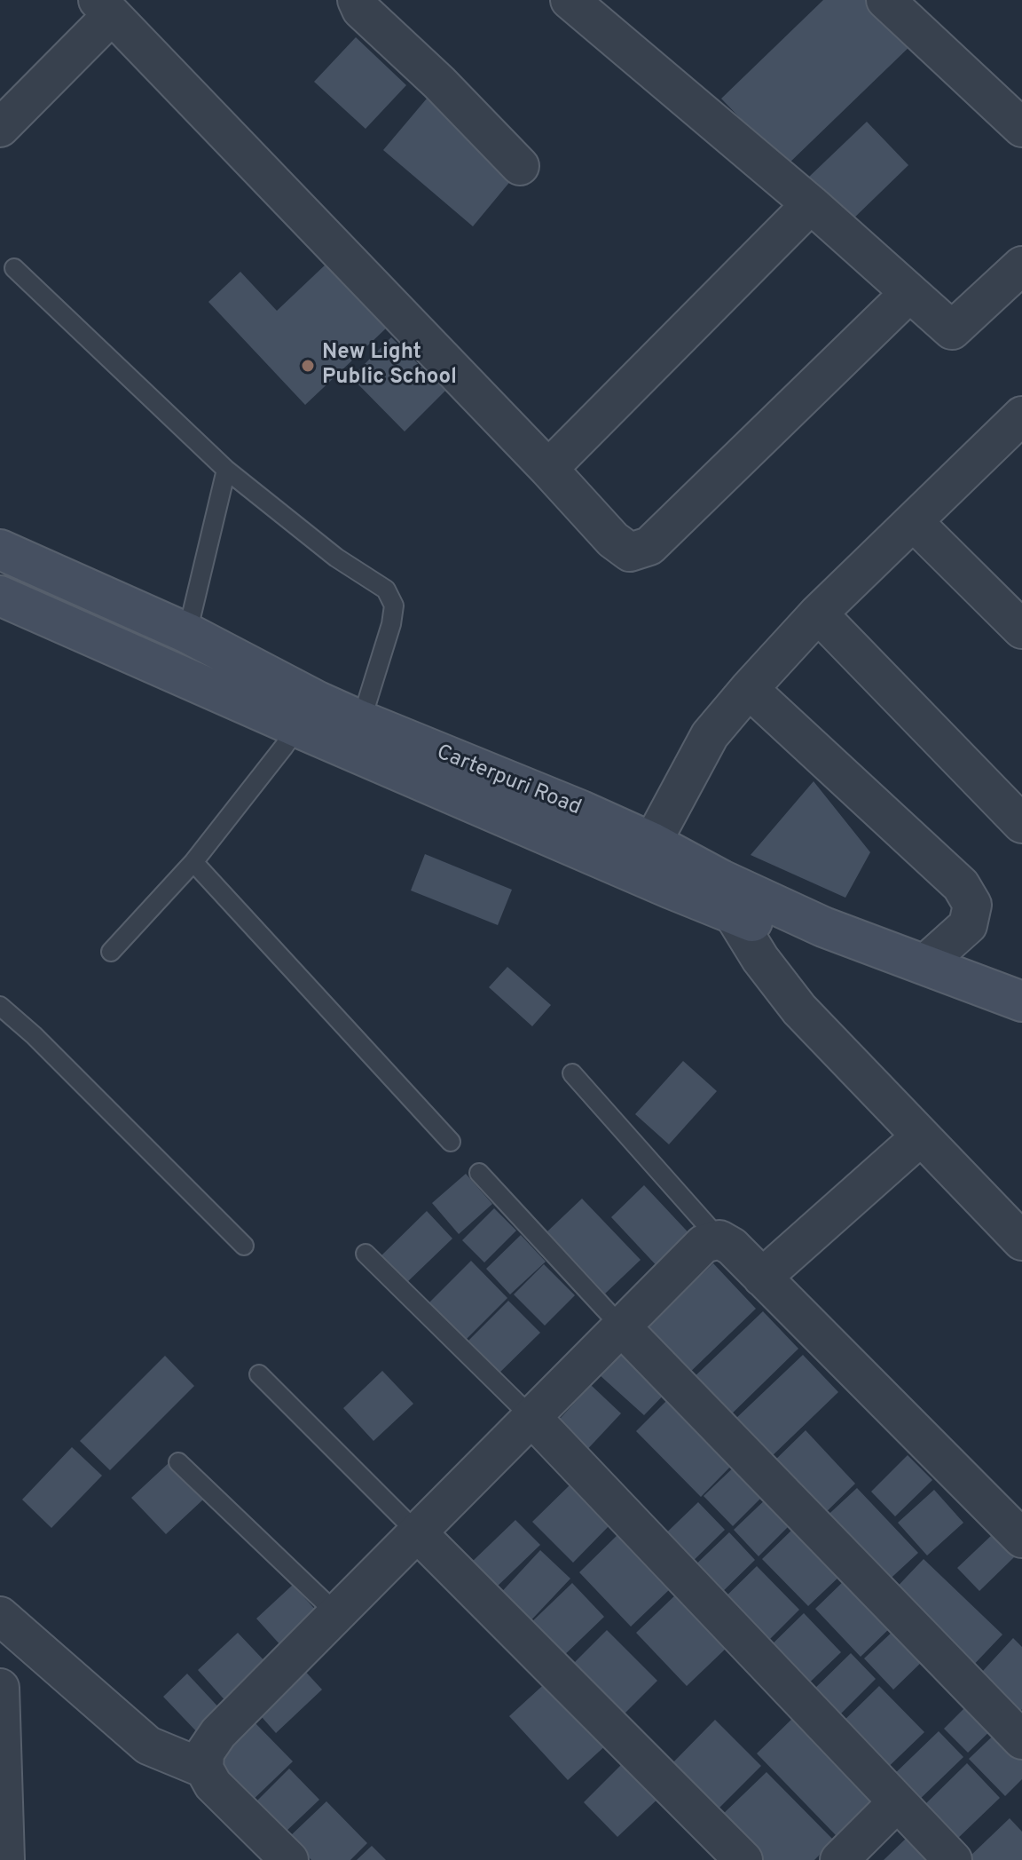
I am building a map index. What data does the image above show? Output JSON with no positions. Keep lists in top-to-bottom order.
{
  "streets": {
    "main road": ["Carterpuri Road"]
  },
  "places": ["New Light Public School"]
}
